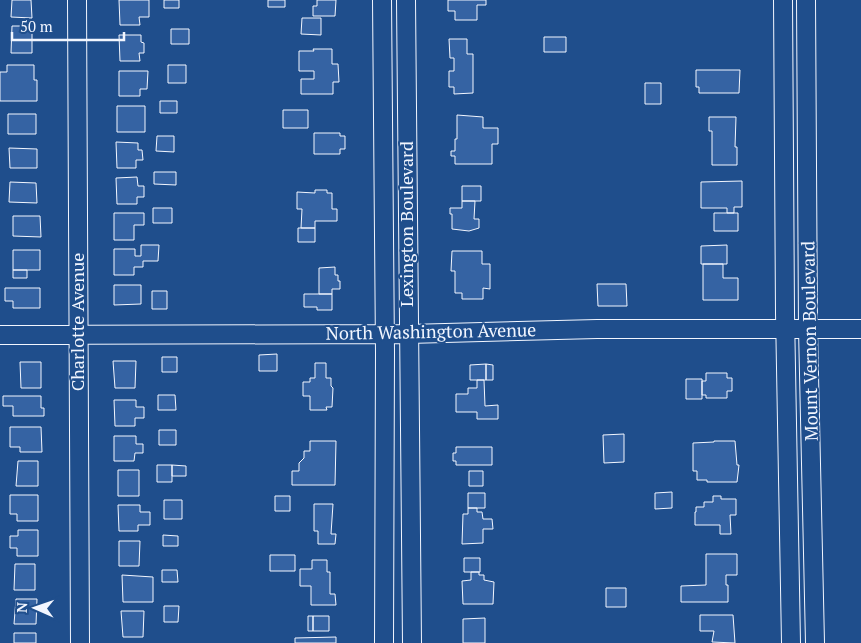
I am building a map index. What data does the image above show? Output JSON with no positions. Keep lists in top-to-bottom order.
{
  "streets": {
    "street": [
      "Lexington Boulevard",
      "Charlotte Avenue",
      "North Washington Avenue",
      "Mount Vernon Boulevard"
    ]
  },
  "crossings": [
    ["Lexington Boulevard", "North Washington Avenue"],
    ["Charlotte Avenue", "North Washington Avenue"],
    ["North Washington Avenue", "Mount Vernon Boulevard"]
  ],
  "scale_bar": "50 m",
  "north": "left"
}
